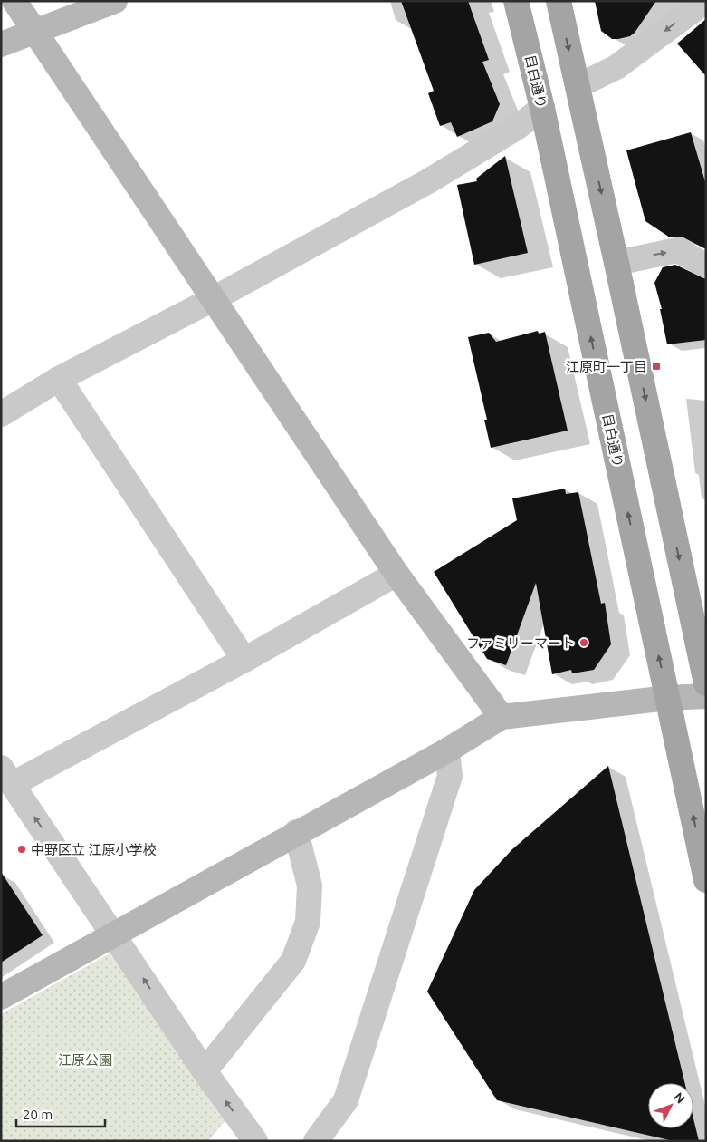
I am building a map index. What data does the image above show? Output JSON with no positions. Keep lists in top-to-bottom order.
{
  "streets": {
    "main road": ["目白通り"]
  },
  "parks": ["江原公園"],
  "places": {
    "transit": ["江原町一丁目"],
    "other": ["ファミリーマート", "中野区立 江原小学校"]
  },
  "scale_bar": "20 m",
  "north": "top right"
}
